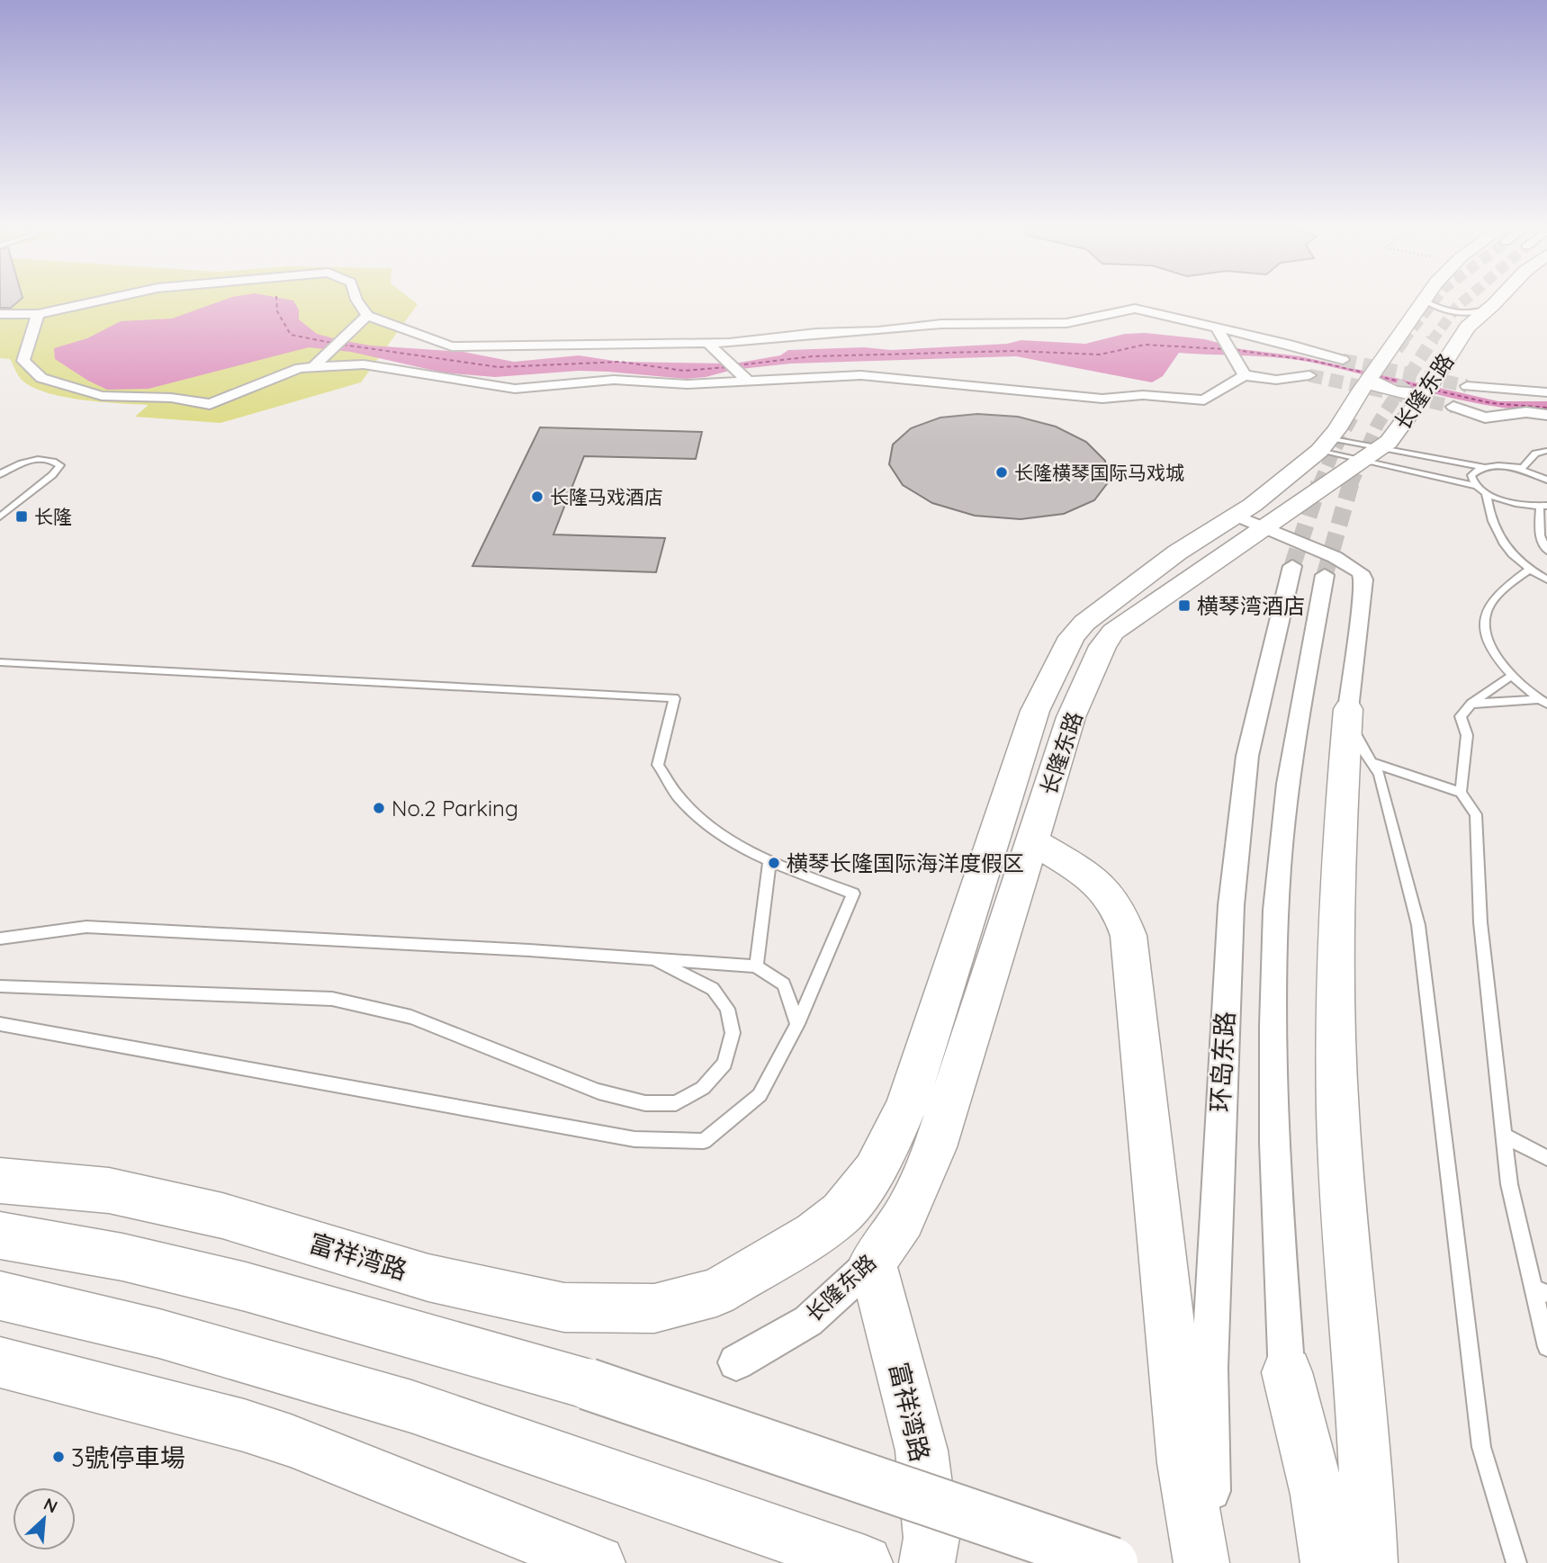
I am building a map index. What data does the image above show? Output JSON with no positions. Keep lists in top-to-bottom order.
{
  "streets": {
    "main road": ["长隆东路", "富祥湾路"],
    "street": ["环岛东路"]
  },
  "crossings": [
    ["长隆东路", "富祥湾路"]
  ],
  "places": {
    "other": [
      "长隆横琴国际马戏城",
      "长隆马戏酒店",
      "No.2 Parking",
      "横琴长隆国际海洋度假区",
      "3號停車場"
    ],
    "transit": ["长隆", "横琴湾酒店"]
  },
  "north": "top right"
}
